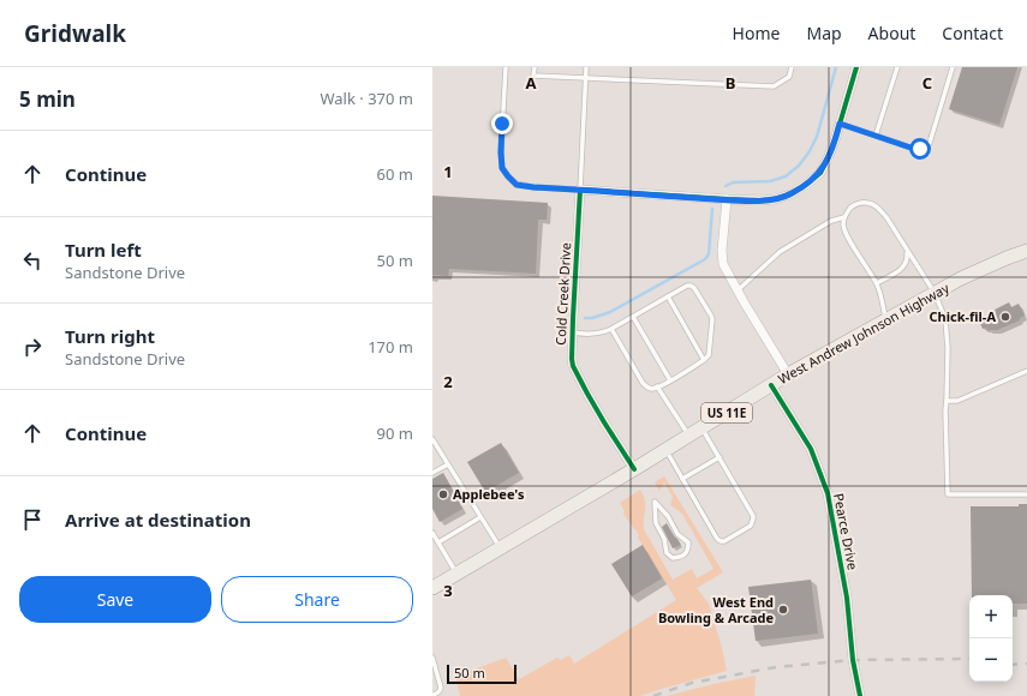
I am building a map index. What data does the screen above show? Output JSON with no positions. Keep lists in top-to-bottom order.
{
  "streets": {
    "main road": ["West Andrew Johnson Highway", "US 11E"],
    "street": ["Cold Creek Drive", "Pearce Drive"]
  },
  "crossings": [
    ["Cold Creek Drive", "West Andrew Johnson Highway"],
    ["West Andrew Johnson Highway", "Pearce Drive"]
  ],
  "places": ["Chick-fil-A", "Applebee's", "West End Bowling & Arcade"],
  "scale_bar": "50 m",
  "page": {
    "header": "Gridwalk",
    "nav": [
      "Home",
      "Map",
      "About",
      "Contact"
    ],
    "heading": ["5 min", "Walk · 370 m"],
    "list": [
      ["Continue", "60 m"],
      ["Turn left", "Sandstone Drive", "50 m"],
      ["Turn right", "Sandstone Drive", "170 m"],
      ["Continue", "90 m"],
      "Arrive at destination"
    ],
    "buttons": ["Save", "Share"],
    "map_buttons": ["+", "−"],
    "scale": "50 m"
  },
  "grid": {
    "columns": ["A", "B", "C"],
    "rows": ["1", "2", "3"]
  }
}
